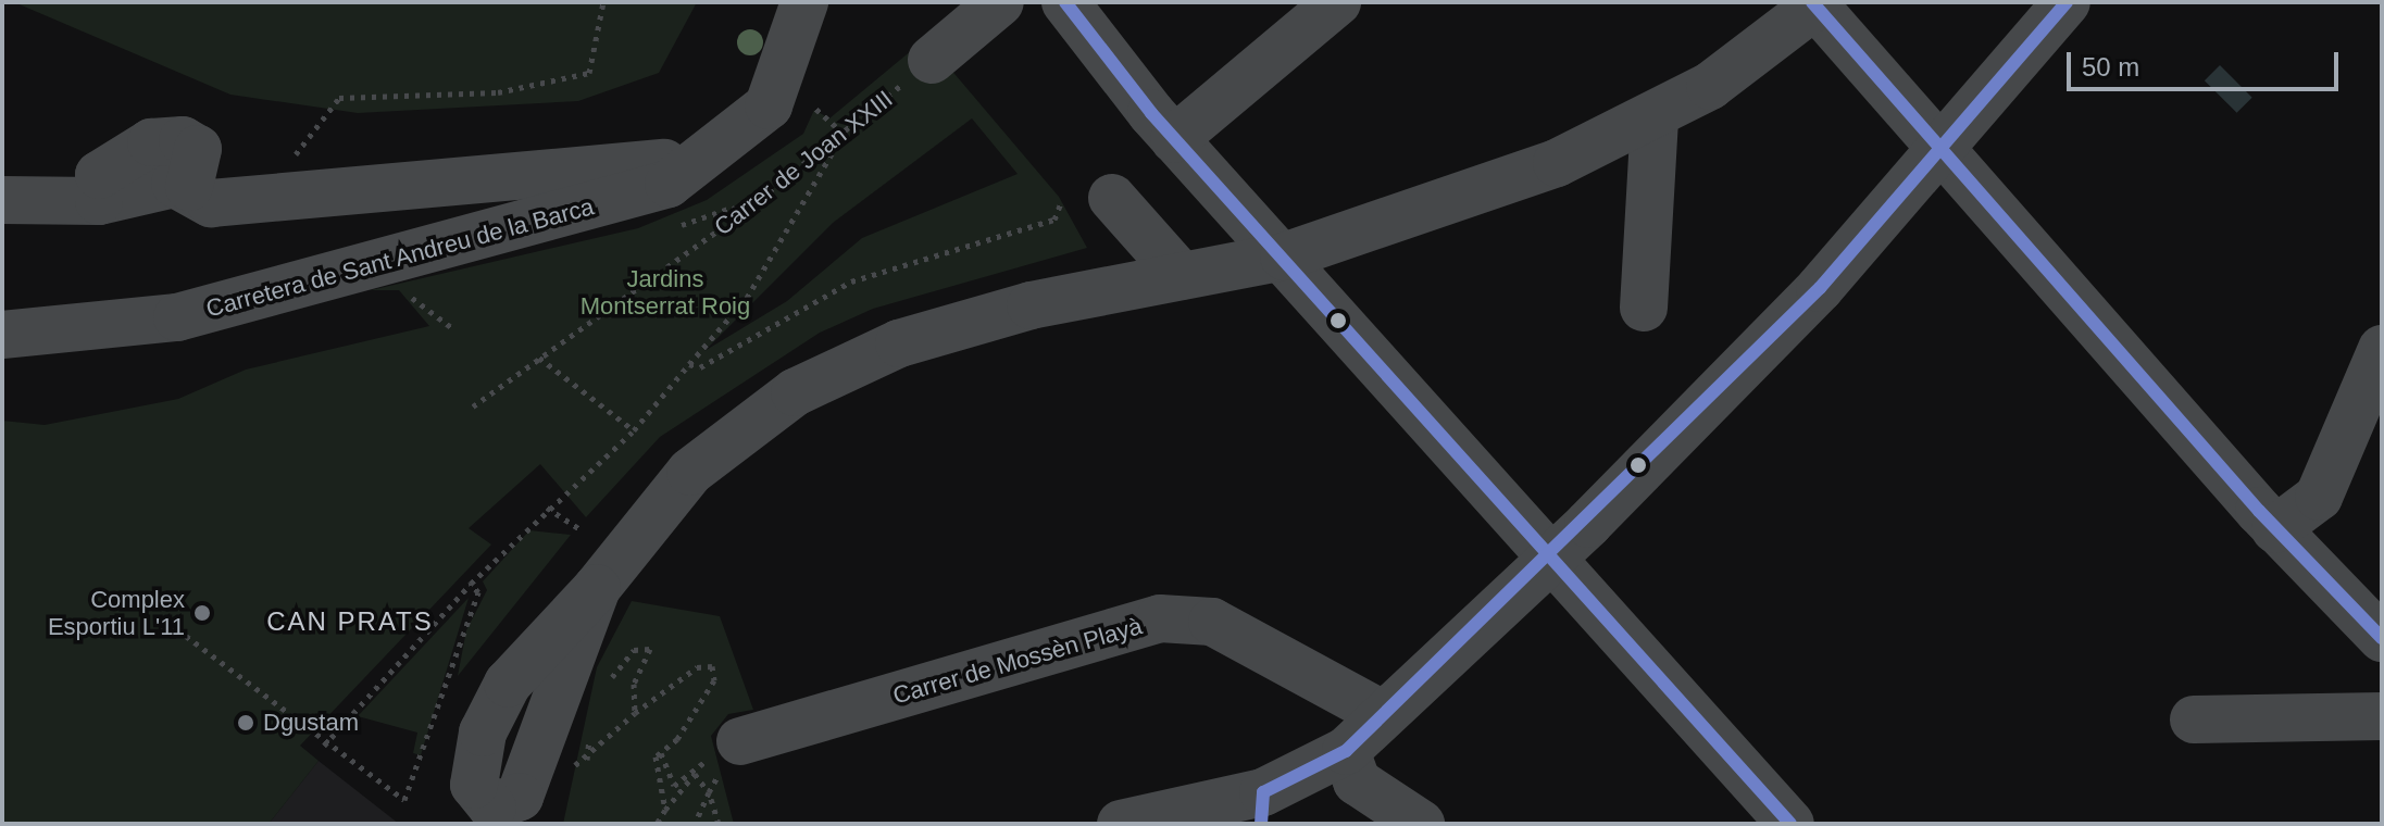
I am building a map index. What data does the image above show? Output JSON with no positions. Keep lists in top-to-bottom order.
{
  "streets": {
    "street": ["Carretera de Sant Andreu de la Barca", "Carrer de Mossèn Playà"],
    "path": ["Carrer de Joan XXIII"]
  },
  "districts": ["CAN PRATS"],
  "parks": ["Jardins Montserrat Roig"],
  "places": ["Complex Esportiu L'11", "Dgustam"],
  "scale_bar": "50 m"
}
